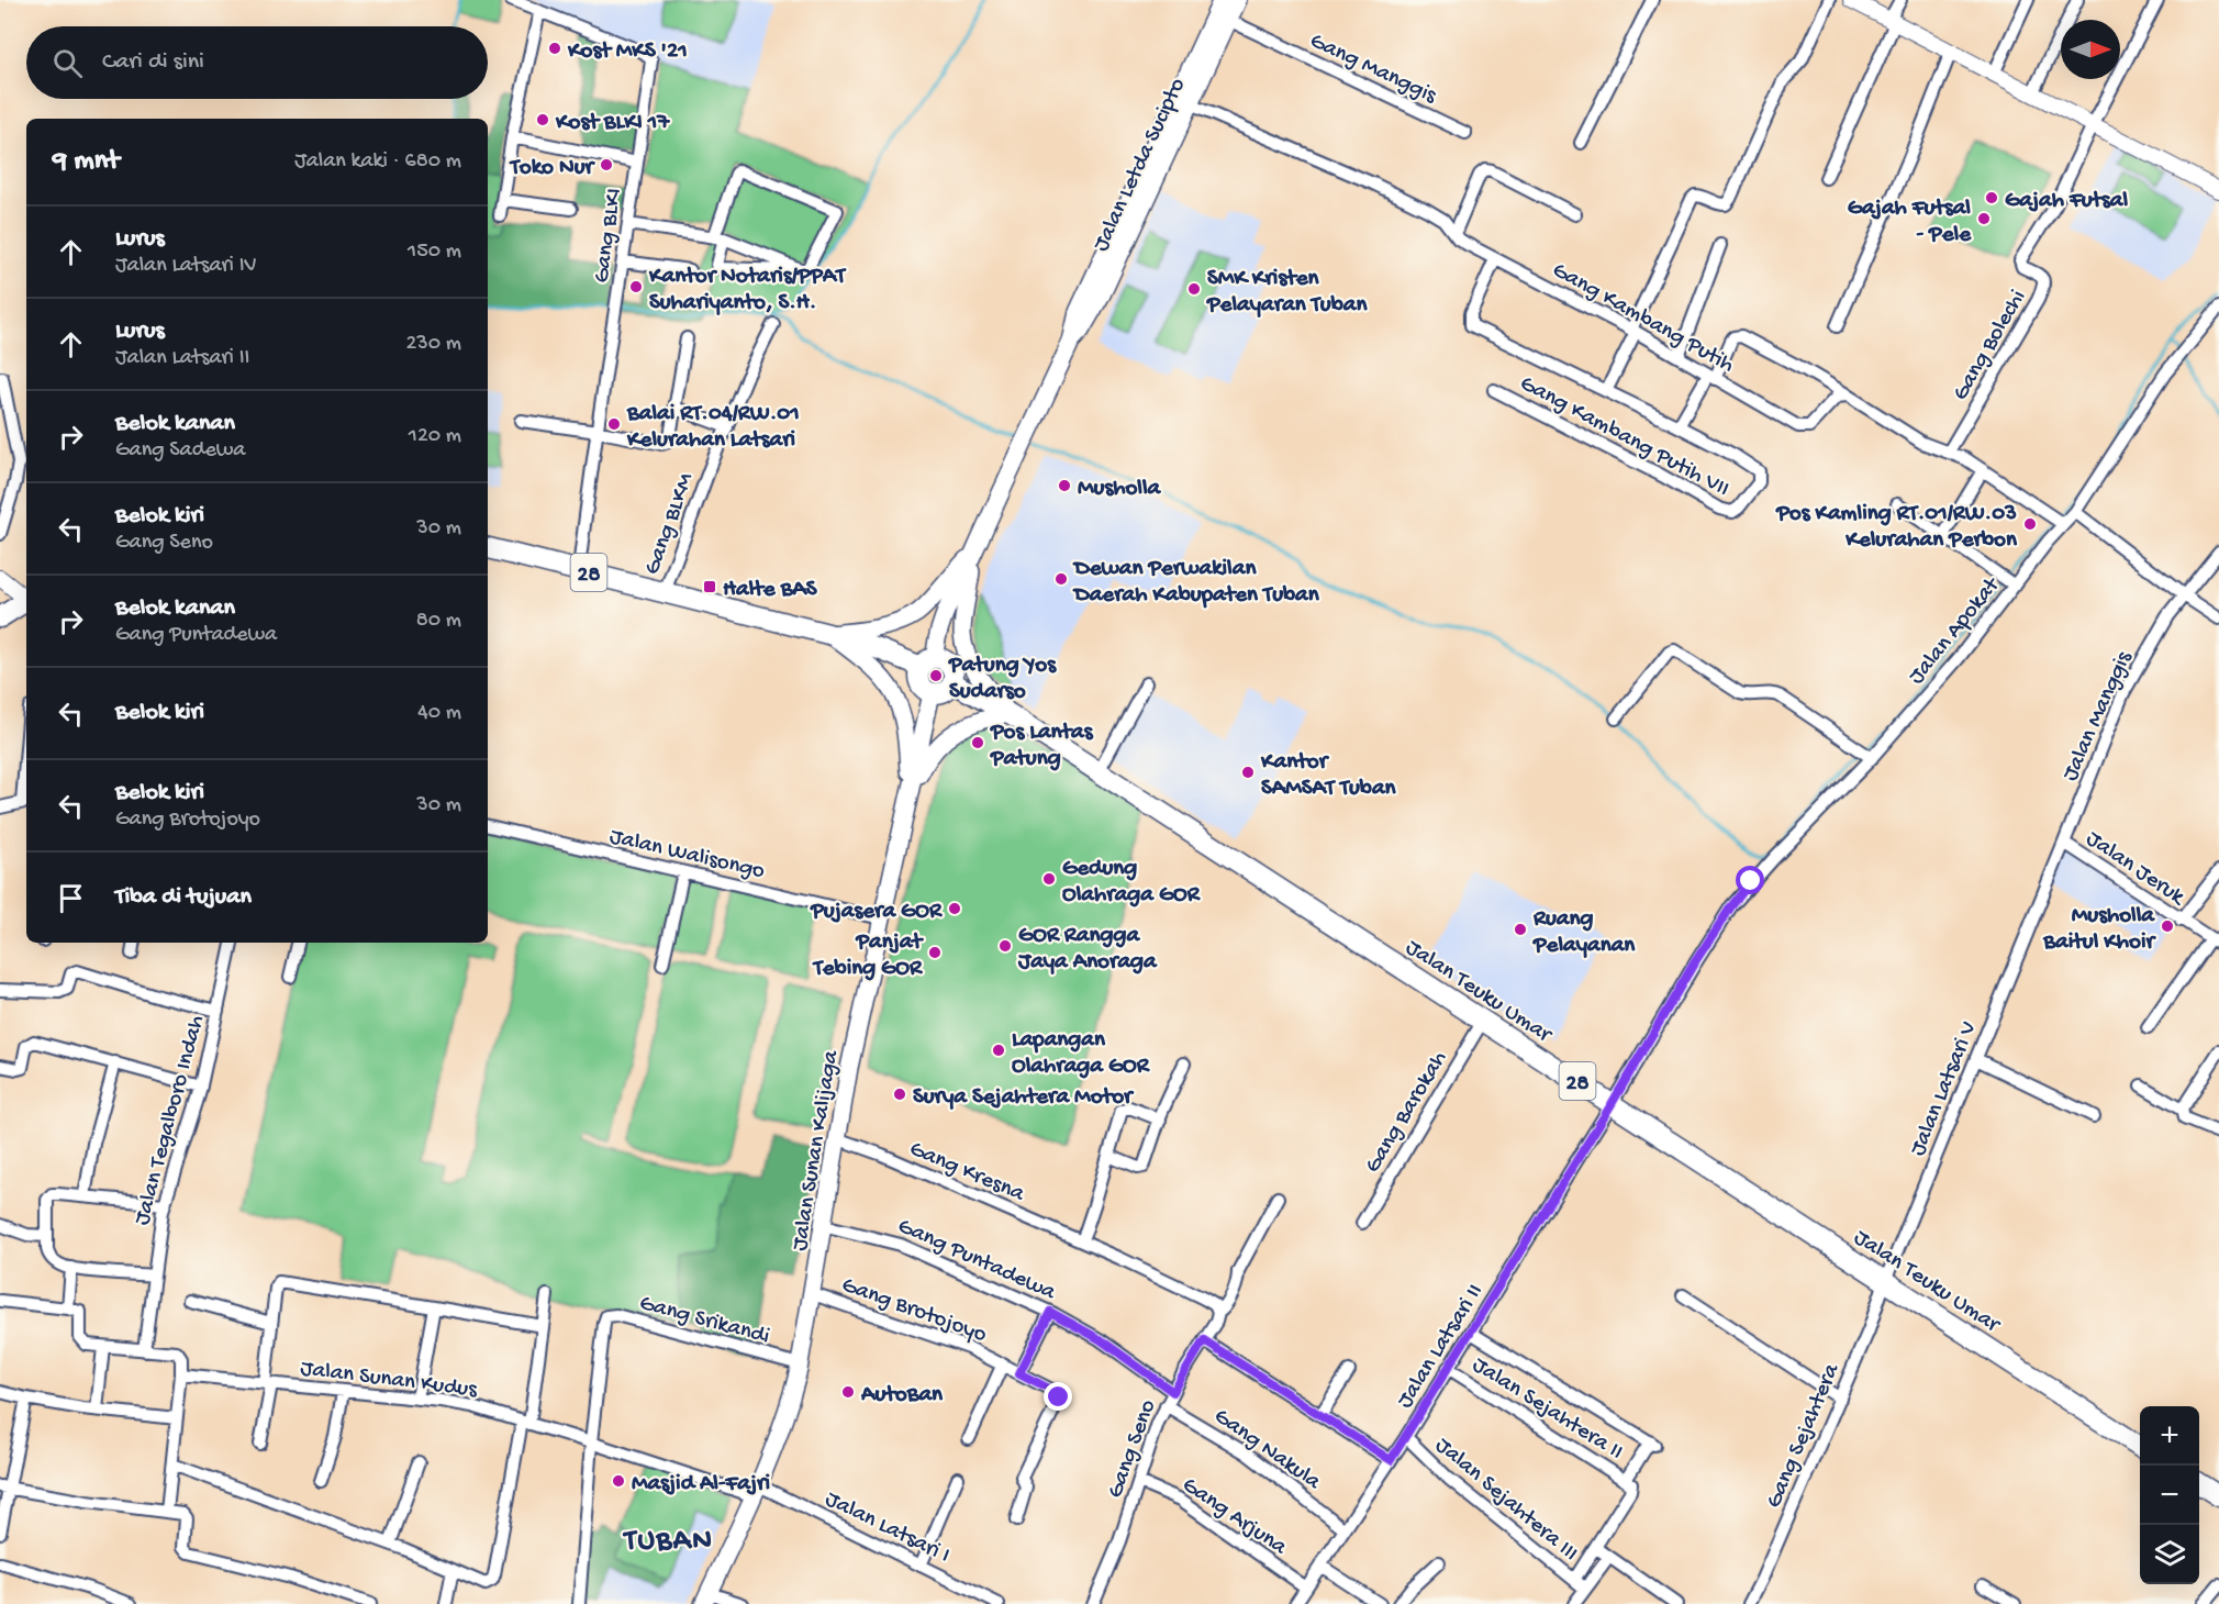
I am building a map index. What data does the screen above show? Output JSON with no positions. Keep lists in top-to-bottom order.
{
  "streets": {
    "highway": ["28", "Jalan Teuku Umar"],
    "main road": ["Jalan Letda Sucipto", "Jalan Sunan Kalijaga"],
    "street": [
      "Gang Manggis",
      "Gang BLKI",
      "Gang Kambang Putih",
      "Gang Bolechi",
      "Gang Kambang Putih VII",
      "Gang BLKM",
      "Jalan Apokat",
      "Jalan Manggis",
      "Jalan Walisongo",
      "Jalan Jeruk",
      "Jalan Latsari V",
      "Gang Barokah",
      "Jalan Tegalboro Indah",
      "Gang Kresna",
      "Gang Puntadewa",
      "Gang Brotojoyo",
      "Gang Srikandi",
      "Jalan Latsari II",
      "Jalan Sunan Kudus",
      "Jalan Sejahtera II",
      "Gang Sejahtera",
      "Gang Nakula",
      "Gang Seno",
      "Jalan Sejahtera III",
      "Gang Arjuna",
      "Jalan Latsari I"
    ]
  },
  "crossings": [
    ["Gang Manggis", "Jalan Letda Sucipto"],
    ["Jalan Letda Sucipto", "Gang Kambang Putih"],
    ["Jalan Letda Sucipto", "28"],
    ["Jalan Letda Sucipto", "Jalan Teuku Umar"],
    ["Jalan Letda Sucipto", "Jalan Sunan Kalijaga"],
    ["Gang BLKI", "28"],
    ["Gang Kambang Putih", "Gang Kambang Putih VII"],
    ["Gang BLKM", "28"],
    ["28", "Jalan Teuku Umar"],
    ["28", "Jalan Sunan Kalijaga"],
    ["Jalan Apokat", "Jalan Latsari II"],
    ["Jalan Manggis", "Jalan Jeruk"],
    ["Jalan Manggis", "Jalan Latsari V"],
    ["Jalan Walisongo", "Jalan Sunan Kalijaga"],
    ["Jalan Teuku Umar", "Jalan Latsari V"],
    ["Jalan Teuku Umar", "Gang Barokah"],
    ["Jalan Teuku Umar", "Jalan Sunan Kalijaga"],
    ["Jalan Teuku Umar", "Jalan Latsari II"],
    ["Jalan Teuku Umar", "Gang Sejahtera"],
    ["Jalan Latsari V", "Gang Sejahtera"],
    ["Jalan Sunan Kalijaga", "Gang Kresna"],
    ["Jalan Sunan Kalijaga", "Gang Puntadewa"],
    ["Jalan Sunan Kalijaga", "Gang Brotojoyo"],
    ["Jalan Sunan Kalijaga", "Gang Srikandi"],
    ["Jalan Sunan Kalijaga", "Jalan Sunan Kudus"],
    ["Jalan Sunan Kalijaga", "Jalan Latsari I"],
    ["Gang Kresna", "Gang Seno"],
    ["Gang Puntadewa", "Gang Seno"],
    ["Gang Srikandi", "Jalan Sunan Kudus"],
    ["Jalan Latsari II", "Jalan Sejahtera II"],
    ["Jalan Latsari II", "Gang Nakula"],
    ["Jalan Latsari II", "Jalan Sejahtera III"],
    ["Jalan Latsari II", "Gang Arjuna"],
    ["Jalan Sunan Kudus", "Jalan Latsari I"],
    ["Jalan Sejahtera II", "Jalan Sejahtera III"],
    ["Gang Nakula", "Gang Seno"],
    ["Gang Seno", "Gang Arjuna"]
  ],
  "districts": ["TUBAN"],
  "places": {
    "other": [
      "Kost MKS '21",
      "Kost BLKI 17",
      "Toko Nur",
      "Gajah Futsal",
      "Gajah Futsal - Pele",
      "Kantor Notaris/PPAT Suhariyanto, S.H.",
      "SMK Kristen Pelayaran Tuban",
      "Balai RT.04/RW.01 Kelurahan Latsari",
      "Musholla",
      "Pos Kamling RT.01/RW.03 Kelurahan Perbon",
      "Dewan Perwakilan Daerah Kabupaten Tuban",
      "Patung Yos Sudarso",
      "Pos Lantas Patung",
      "Kantor SAMSAT Tuban",
      "Gedung Olahraga GOR",
      "Pujasera GOR",
      "Musholla Baitul Khoir",
      "Ruang Pelayanan",
      "GOR Rangga Jaya Anoraga",
      "Panjat Tebing GOR",
      "Lapangan Olahraga GOR",
      "Surya Sejahtera Motor",
      "AutoBan",
      "Masjid Al-Fajri"
    ],
    "transit": ["Halte BAS"]
  },
  "north": "right",
  "page": {
    "search": "Cari di sini",
    "heading": ["9 mnt", "Jalan kaki · 680 m"],
    "list": [
      ["Lurus", "Jalan Latsari IV", "150 m"],
      ["Lurus", "Jalan Latsari II", "230 m"],
      ["Belok kanan", "Gang Sadewa", "120 m"],
      ["Belok kiri", "Gang Seno", "30 m"],
      ["Belok kanan", "Gang Puntadewa", "80 m"],
      ["Belok kiri", "40 m"],
      ["Belok kiri", "Gang Brotojoyo", "30 m"],
      "Tiba di tujuan"
    ],
    "map_buttons": ["+", "−"]
  }
}
